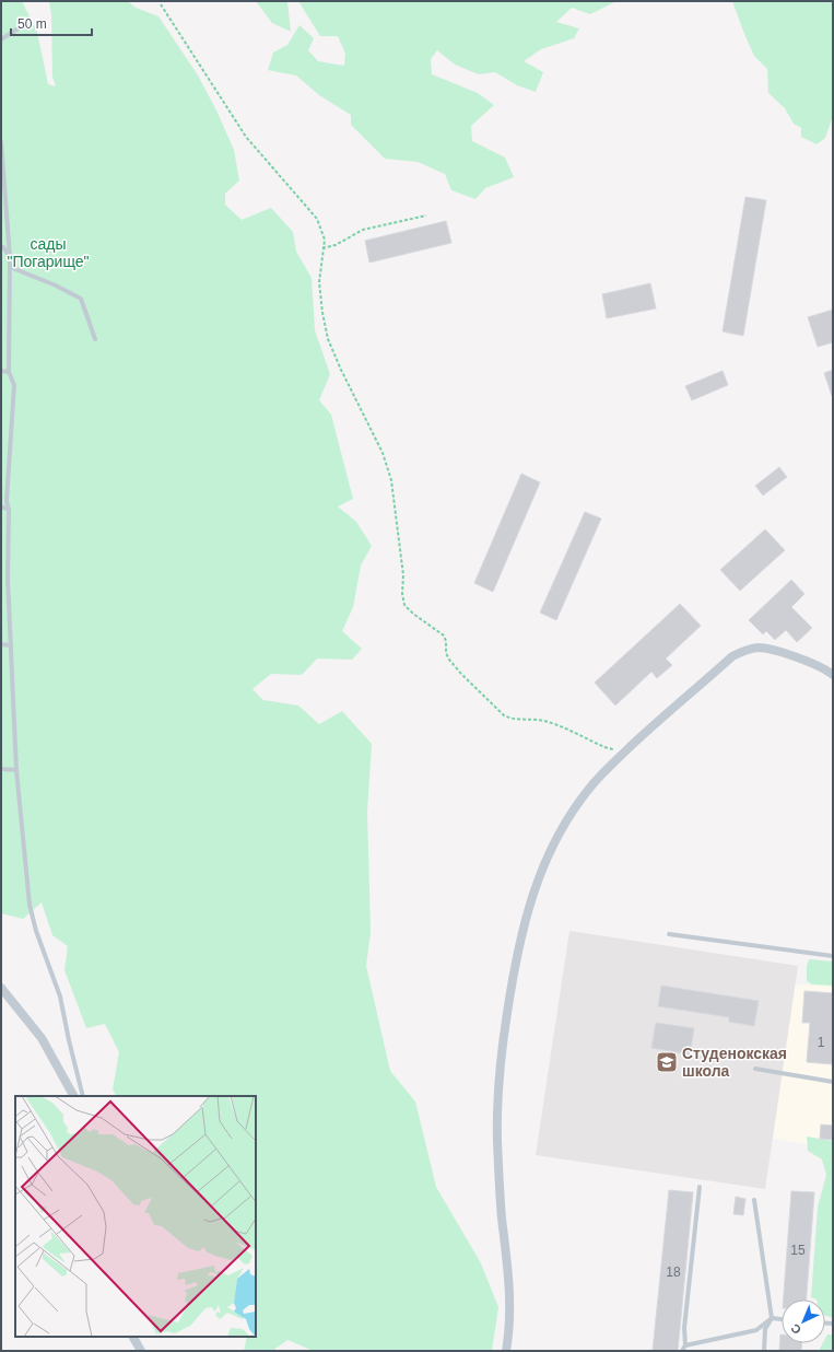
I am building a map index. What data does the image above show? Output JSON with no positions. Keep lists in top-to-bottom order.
{
  "parks": ["сады \"Погарище\""],
  "places": {
    "school or university": ["Студенокская школа"]
  },
  "house_numbers": ["1", "15", "18"],
  "scale_bar": "50 m",
  "north": "bottom left"
}
